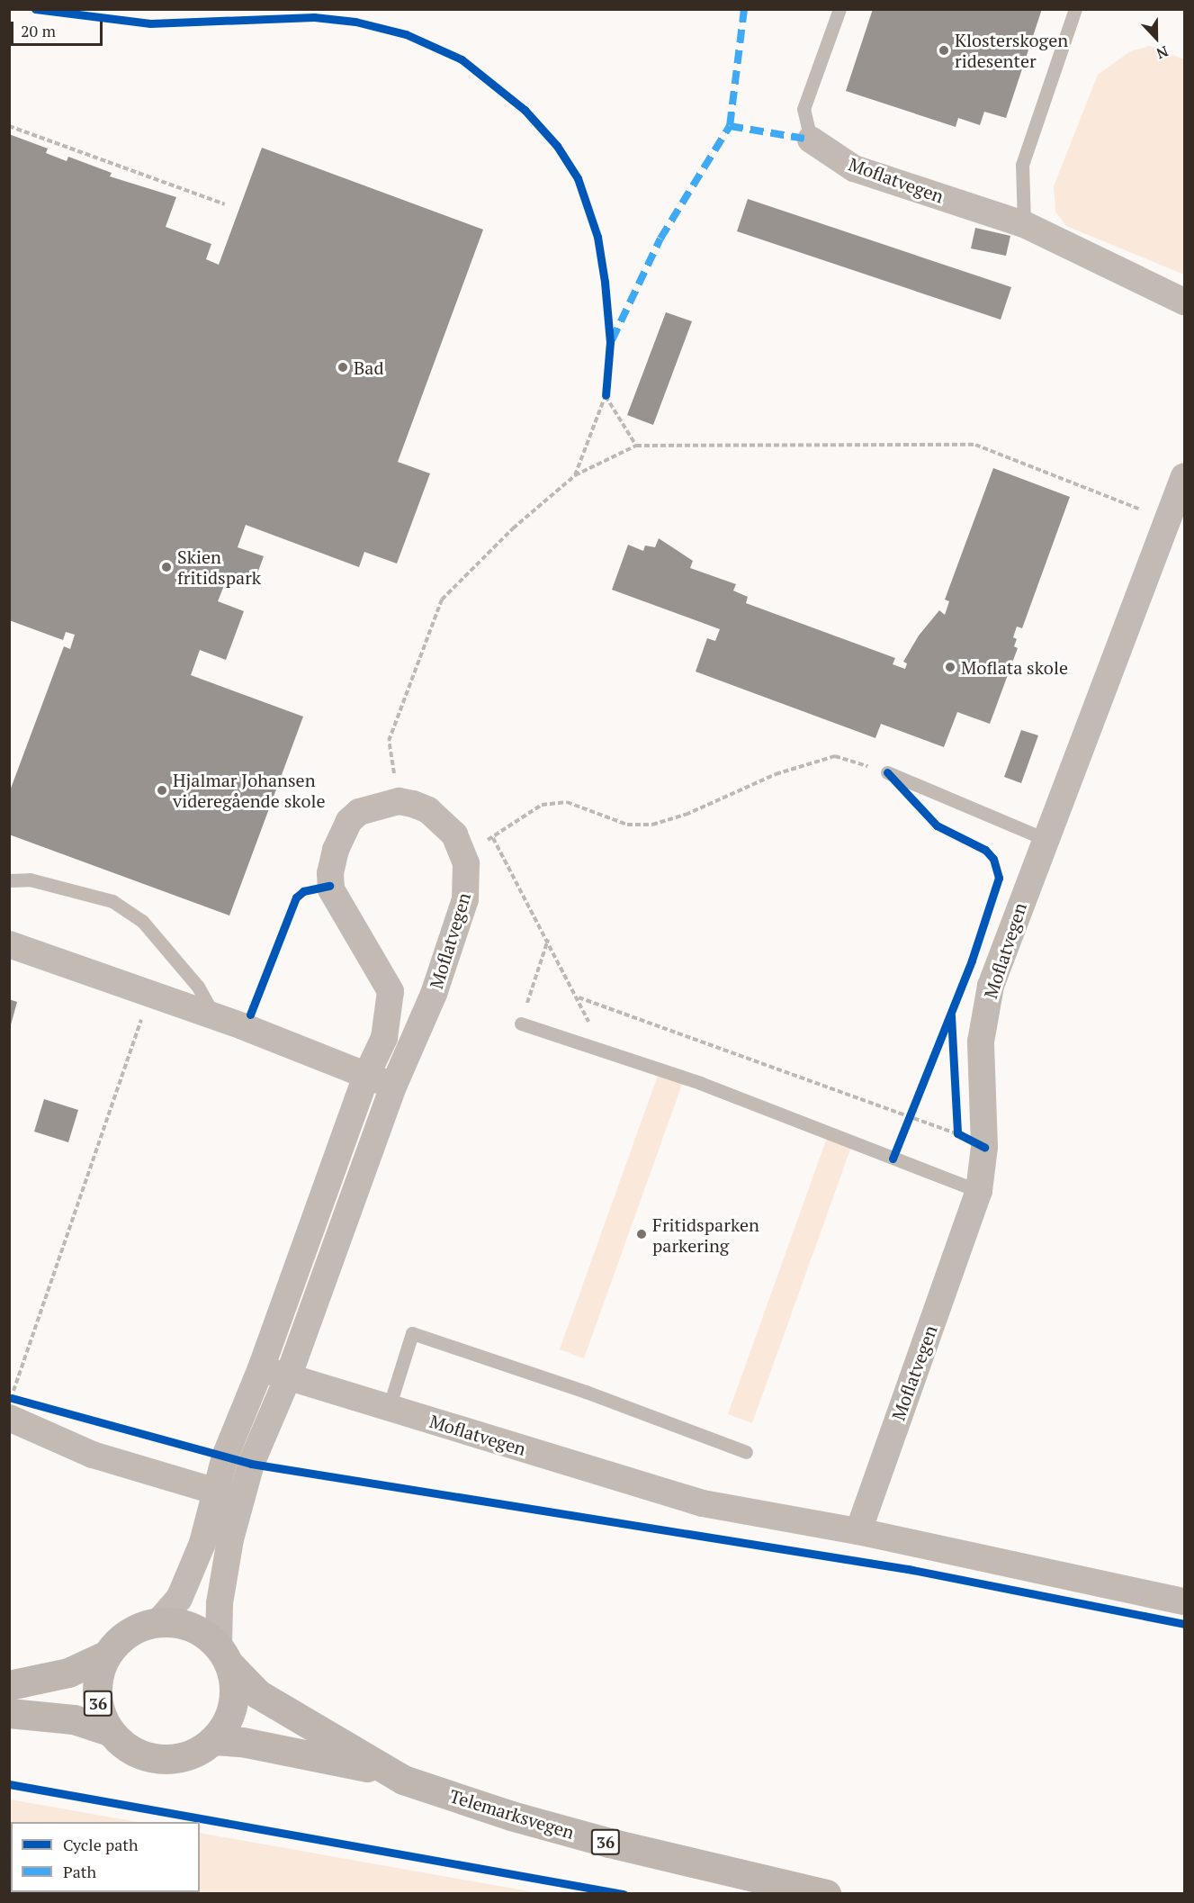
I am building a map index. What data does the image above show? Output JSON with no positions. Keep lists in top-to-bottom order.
{
  "streets": {
    "highway": ["36", "Telemarksvegen"],
    "street": ["Moflatvegen"]
  },
  "crossings": [
    ["Moflatvegen", "Telemarksvegen"]
  ],
  "places": [
    "Klosterskogen ridesenter",
    "Bad",
    "Skien fritidspark",
    "Moflata skole",
    "Hjalmar Johansen videregående skole",
    "Fritidsparken parkering"
  ],
  "legend": ["Cycle path", "Path"],
  "scale_bar": "20 m",
  "north": "bottom"
}
